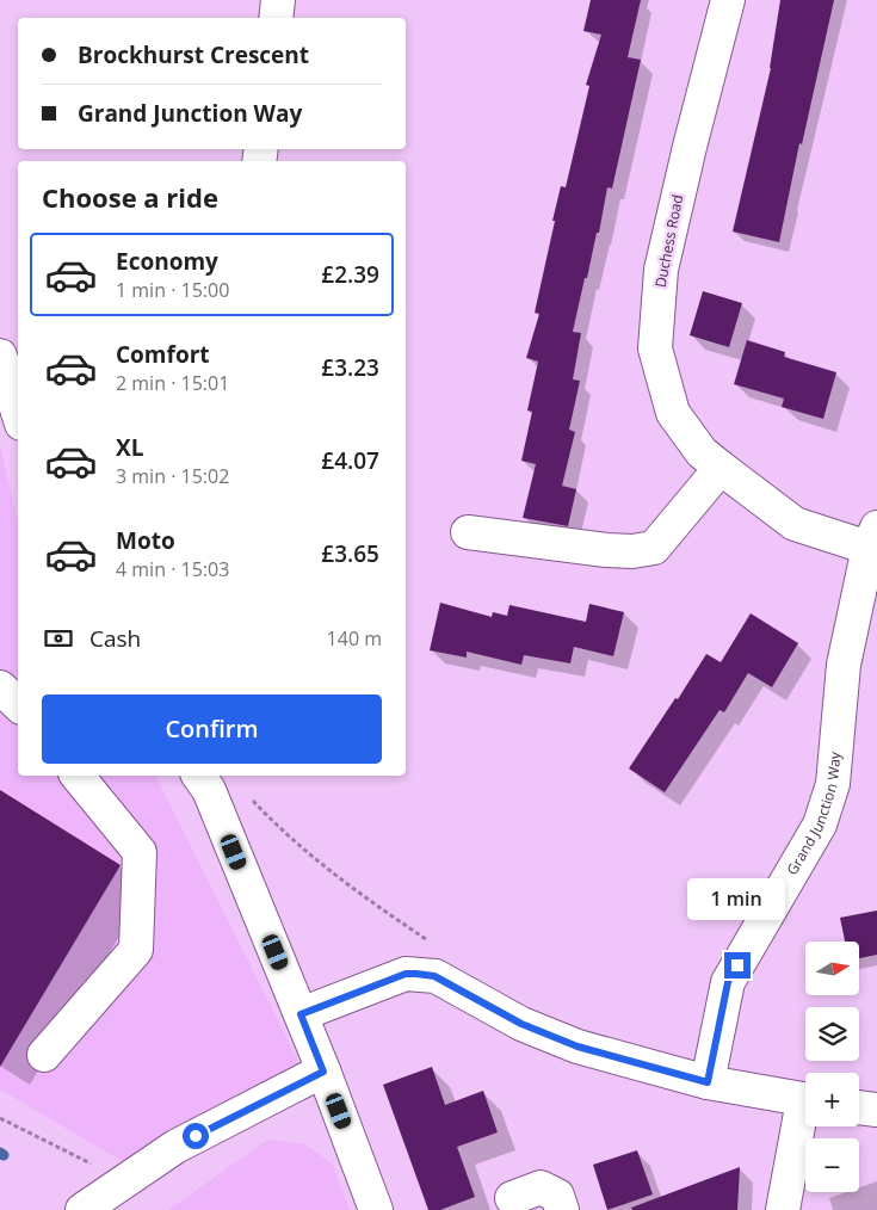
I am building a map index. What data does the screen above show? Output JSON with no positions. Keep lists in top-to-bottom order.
{
  "streets": {
    "street": ["Duchess Road", "Grand Junction Way"]
  },
  "crossings": [
    ["Duchess Road", "Grand Junction Way"]
  ],
  "north": "right",
  "page": {
    "banner": ["Brockhurst Crescent", "Grand Junction Way"],
    "heading": "Choose a ride",
    "list": [
      {
        "name": "Economy",
        "note": "1 min · 15:00",
        "value": "£2.39"
      },
      {
        "name": "Comfort",
        "note": "2 min · 15:01",
        "value": "£3.23"
      },
      {
        "name": "XL",
        "note": "3 min · 15:02",
        "value": "£4.07"
      },
      {
        "name": "Moto",
        "note": "4 min · 15:03",
        "value": "£3.65"
      }
    ],
    "pay": ["Cash", "140 m"],
    "buttons": "Confirm",
    "bubble": "1 min",
    "map_buttons": ["+", "−"]
  }
}
